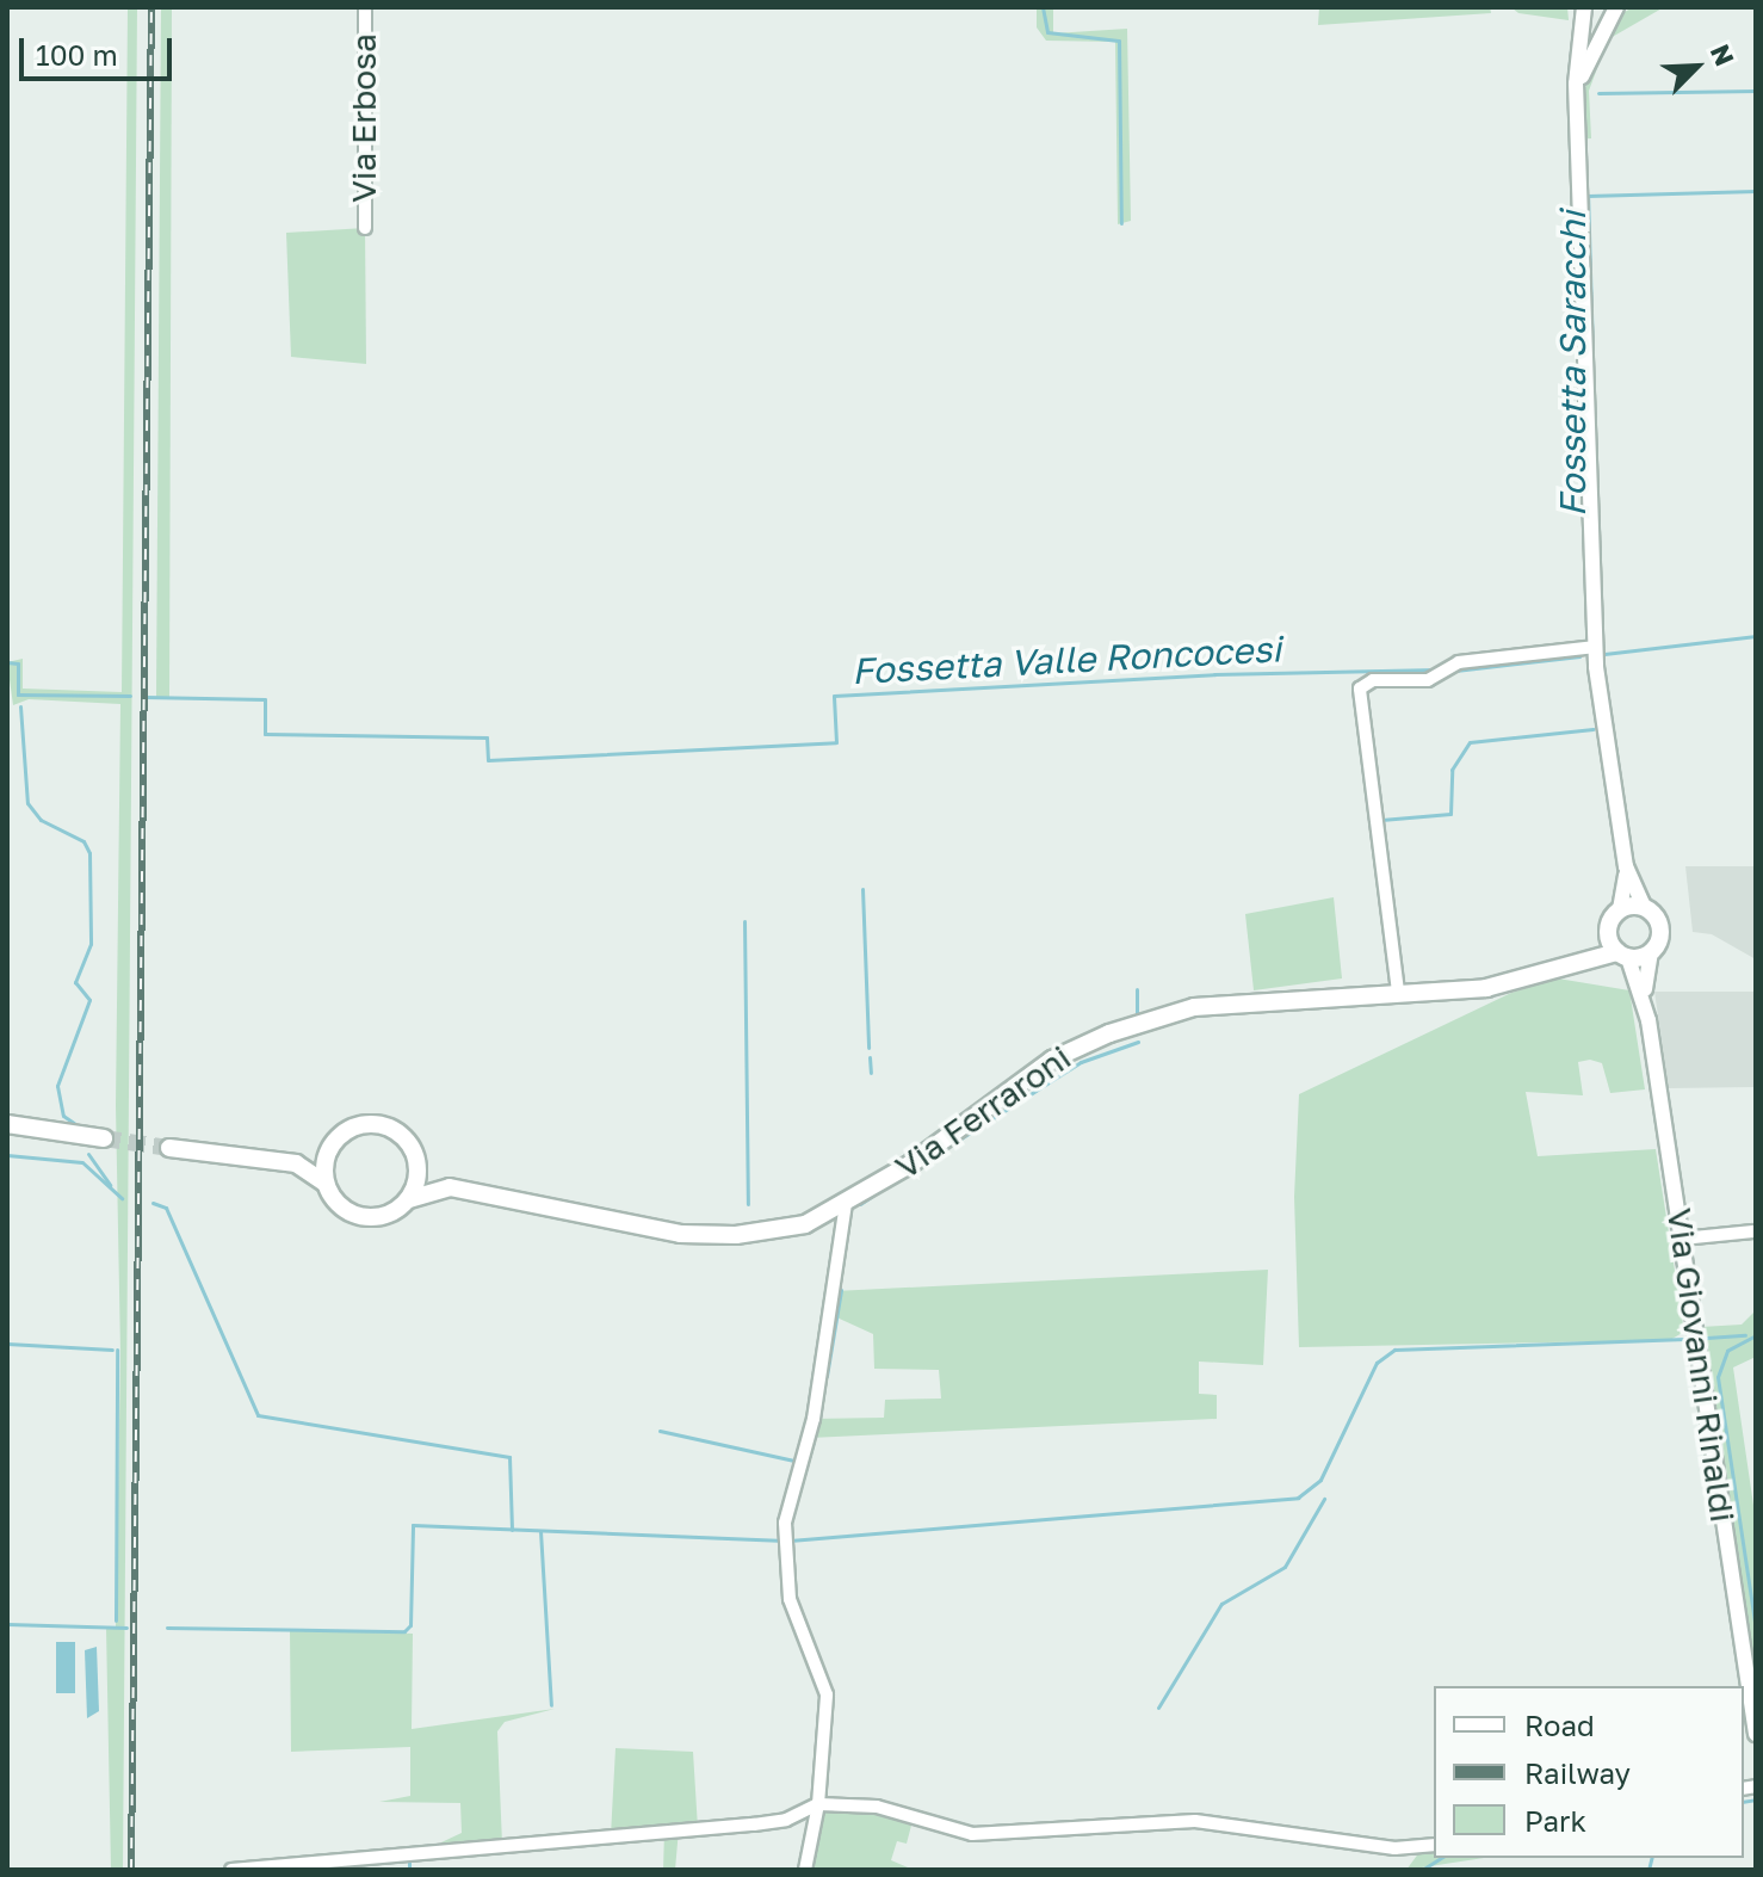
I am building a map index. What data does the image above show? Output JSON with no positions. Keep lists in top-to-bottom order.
{
  "streets": {
    "main road": ["Via Ferraroni"],
    "street": ["Via Erbosa", "Via Giovanni Rinaldi"]
  },
  "crossings": [
    ["Via Ferraroni", "Via Giovanni Rinaldi"]
  ],
  "water": ["Fossetta Saracchi", "Fossetta Valle Roncocesi"],
  "legend": ["Road", "Railway", "Park"],
  "scale_bar": "100 m",
  "north": "top right"
}
